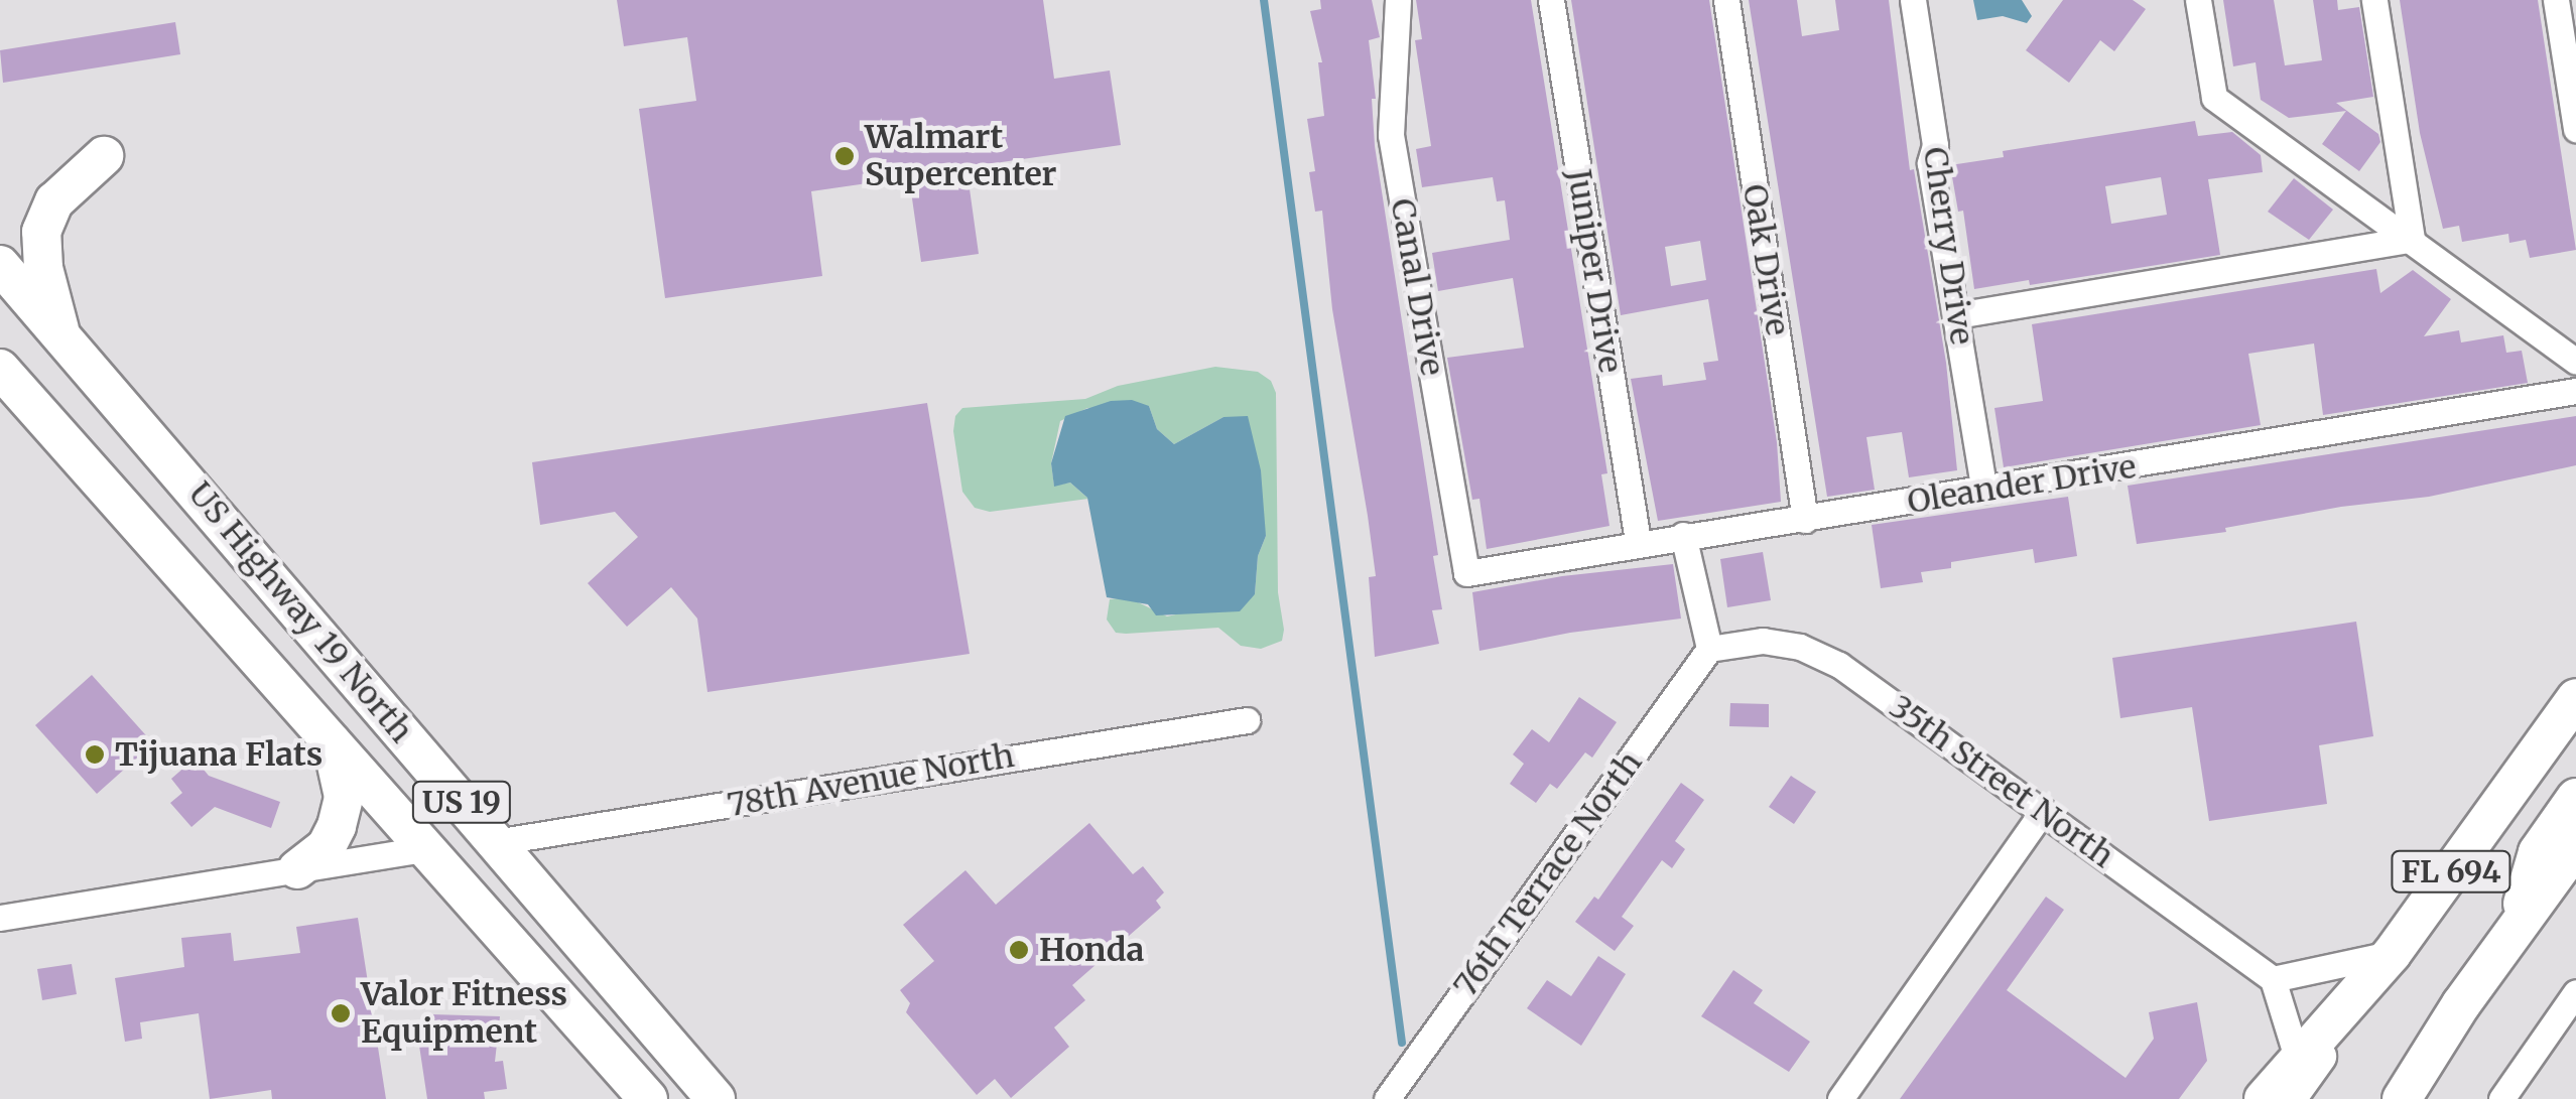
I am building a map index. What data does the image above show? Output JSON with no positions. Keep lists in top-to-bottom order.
{
  "streets": {
    "highway": ["US Highway 19 North", "US 19", "FL 694"],
    "street": [
      "Cherry Drive",
      "Oak Drive",
      "Juniper Drive",
      "Canal Drive",
      "Oleander Drive",
      "78th Avenue North",
      "35th Street North",
      "76th Terrace North"
    ]
  },
  "crossings": [
    ["Cherry Drive", "Oleander Drive"],
    ["Oak Drive", "Oleander Drive"],
    ["Juniper Drive", "Oleander Drive"],
    ["Canal Drive", "Oleander Drive"],
    ["US Highway 19 North", "78th Avenue North"],
    ["35th Street North", "76th Terrace North"]
  ],
  "places": [
    "Walmart Supercenter",
    "Tijuana Flats",
    "Honda",
    "Valor Fitness Equipment"
  ]
}
